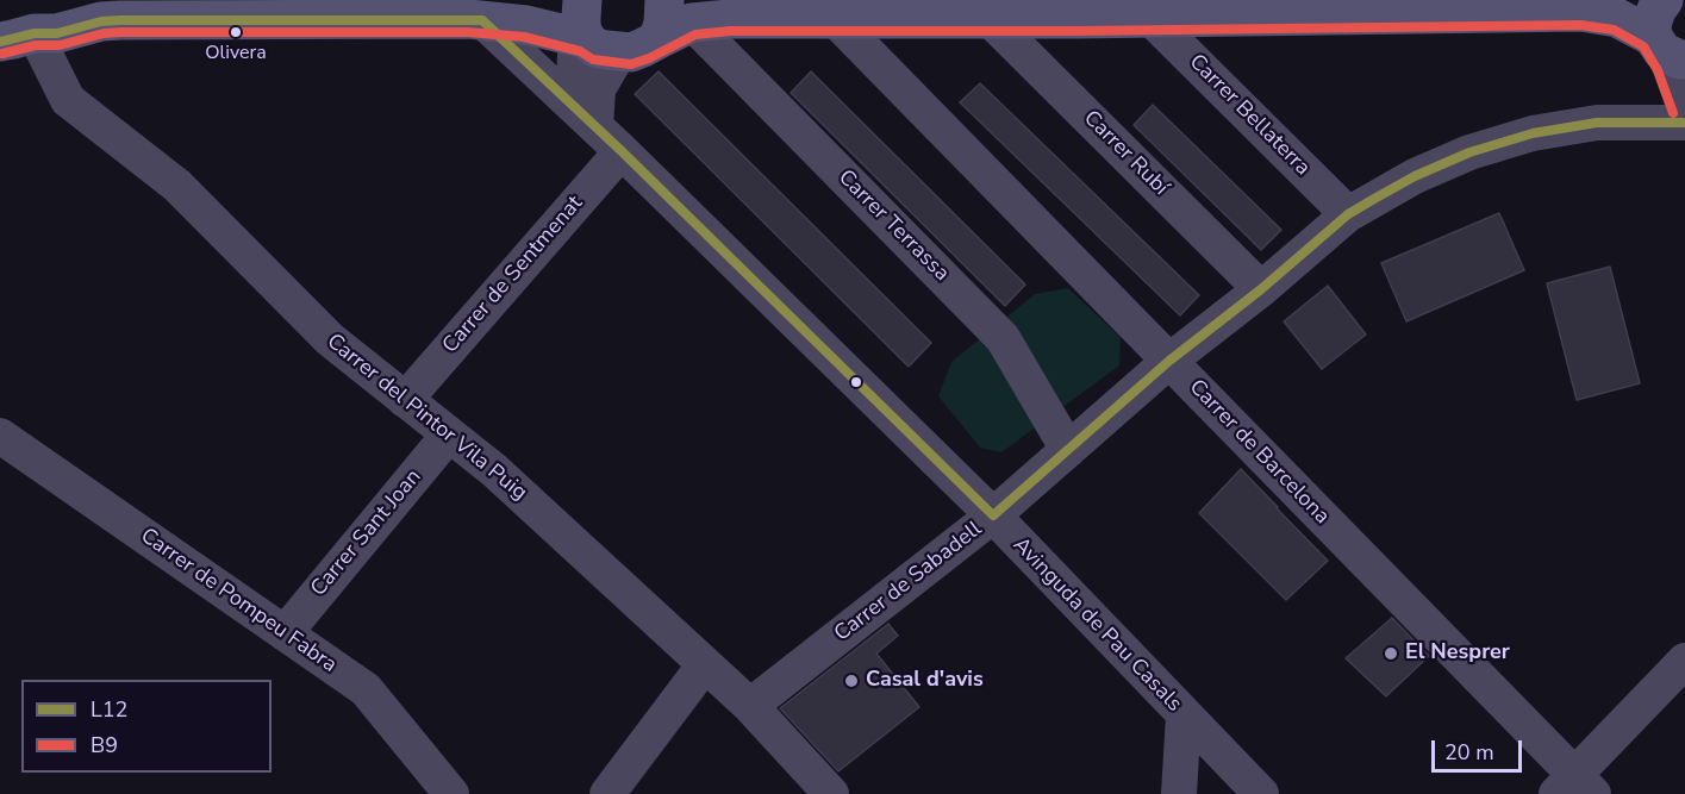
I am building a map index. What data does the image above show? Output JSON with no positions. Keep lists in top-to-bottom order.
{
  "streets": {
    "street": [
      "Carrer Bellaterra",
      "Carrer Rubí",
      "Carrer Terrassa",
      "Carrer de Sentmenat",
      "Carrer del Pintor Vila Puig",
      "Carrer de Barcelona",
      "Carrer Sant Joan",
      "Carrer de Sabadell",
      "Carrer de Pompeu Fabra",
      "Avinguda de Pau Casals"
    ]
  },
  "crossings": [
    ["Carrer Bellaterra", "Carrer de Sabadell"],
    ["Carrer Rubí", "Carrer de Sabadell"],
    ["Carrer Terrassa", "Carrer de Sabadell"],
    ["Carrer de Sentmenat", "Carrer del Pintor Vila Puig"],
    ["Carrer de Sentmenat", "Avinguda de Pau Casals"],
    ["Carrer del Pintor Vila Puig", "Carrer Sant Joan"],
    ["Carrer del Pintor Vila Puig", "Carrer de Sabadell"],
    ["Carrer de Barcelona", "Carrer de Sabadell"],
    ["Carrer Sant Joan", "Carrer de Pompeu Fabra"],
    ["Carrer de Sabadell", "Avinguda de Pau Casals"]
  ],
  "places": ["Olivera", "El Nesprer", "Casal d'avis"],
  "lines": ["transit line L12", "transit line B9"],
  "legend": ["L12", "B9"],
  "scale_bar": "20 m"
}
